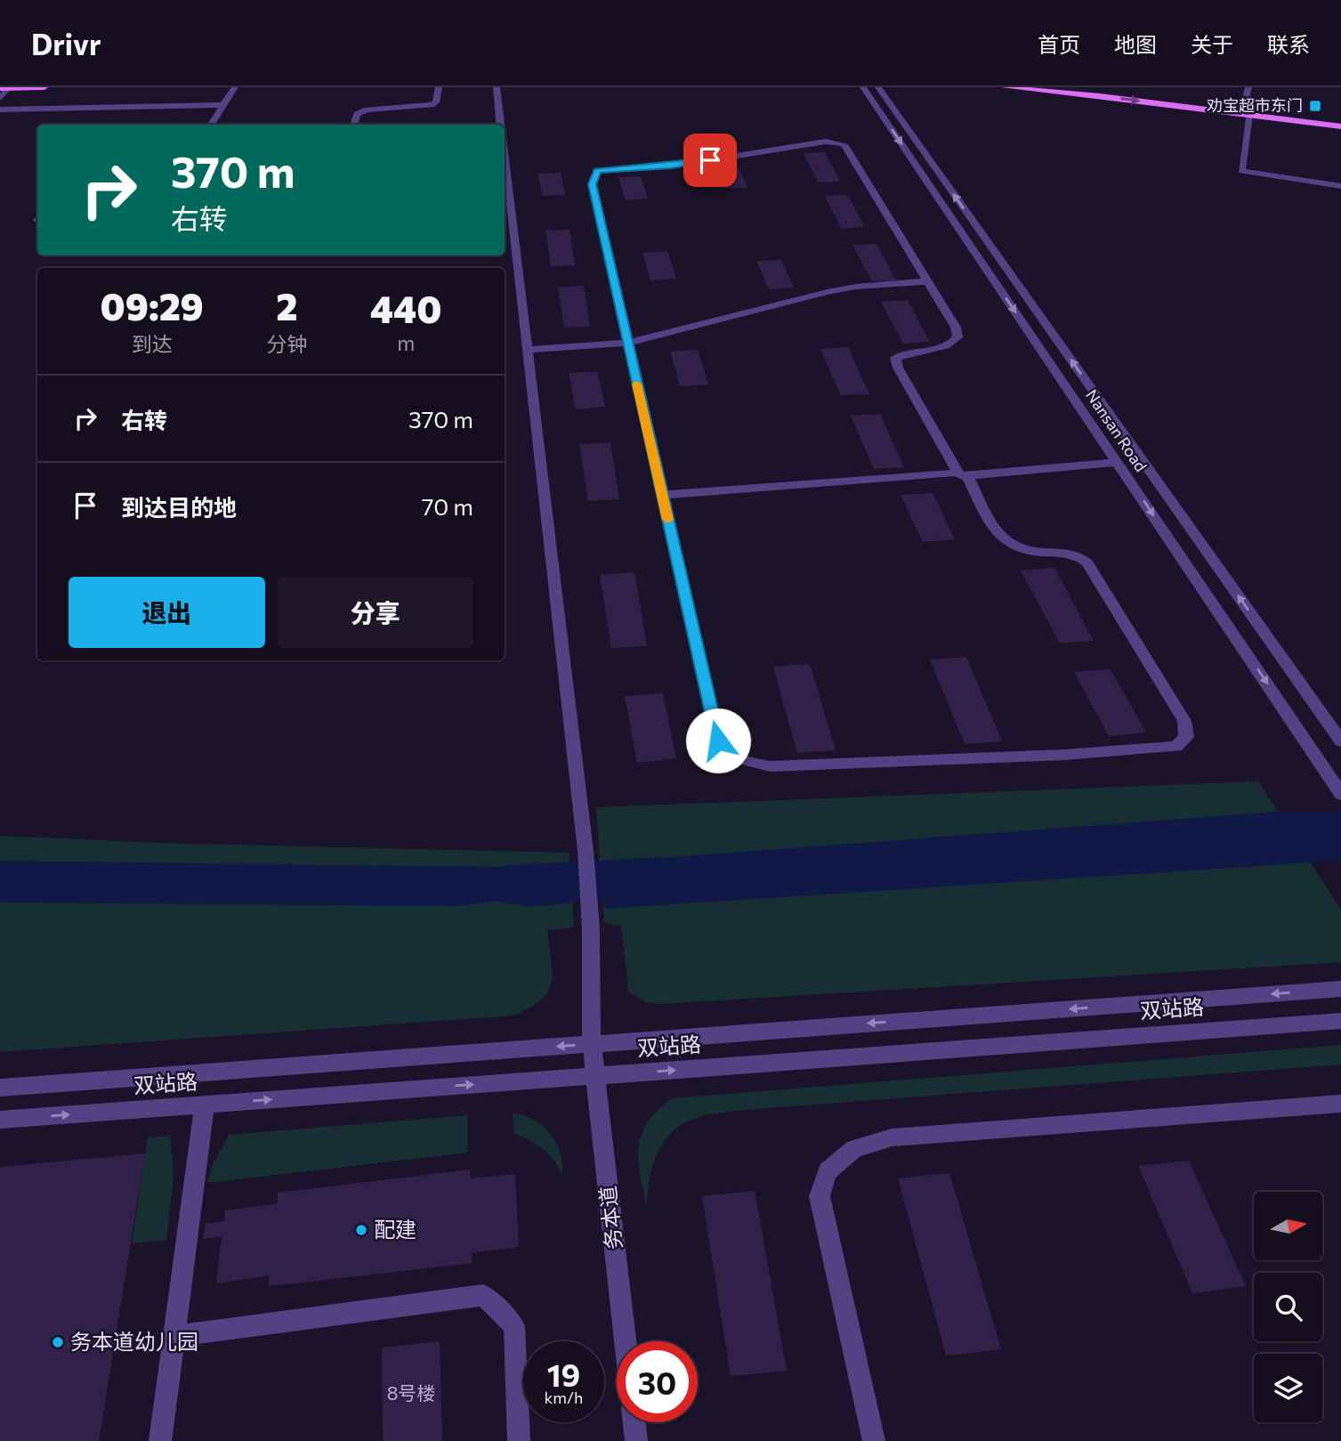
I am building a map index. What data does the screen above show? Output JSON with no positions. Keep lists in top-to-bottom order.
{
  "streets": {
    "street": ["Nansan Road", "双站路", "务本道"]
  },
  "crossings": [
    ["双站路", "务本道"]
  ],
  "places": {
    "transit": ["劝宝超市东门"],
    "other": ["配建", "务本道幼儿园"]
  },
  "house_numbers": ["8号楼"],
  "north": "right",
  "page": {
    "header": "Drivr",
    "nav": [
      "首页",
      "地图",
      "关于",
      "联系"
    ],
    "turn": ["370 m", "右转"],
    "eta": [
      "09:29",
      "到达",
      "2",
      "分钟",
      "440",
      "m"
    ],
    "list": [
      {
        "name": "右转",
        "value": "370 m"
      },
      {
        "name": "到达目的地",
        "value": "70 m"
      }
    ],
    "buttons": ["退出", "分享"],
    "speed": "19 km/h",
    "limit": "30"
  }
}
